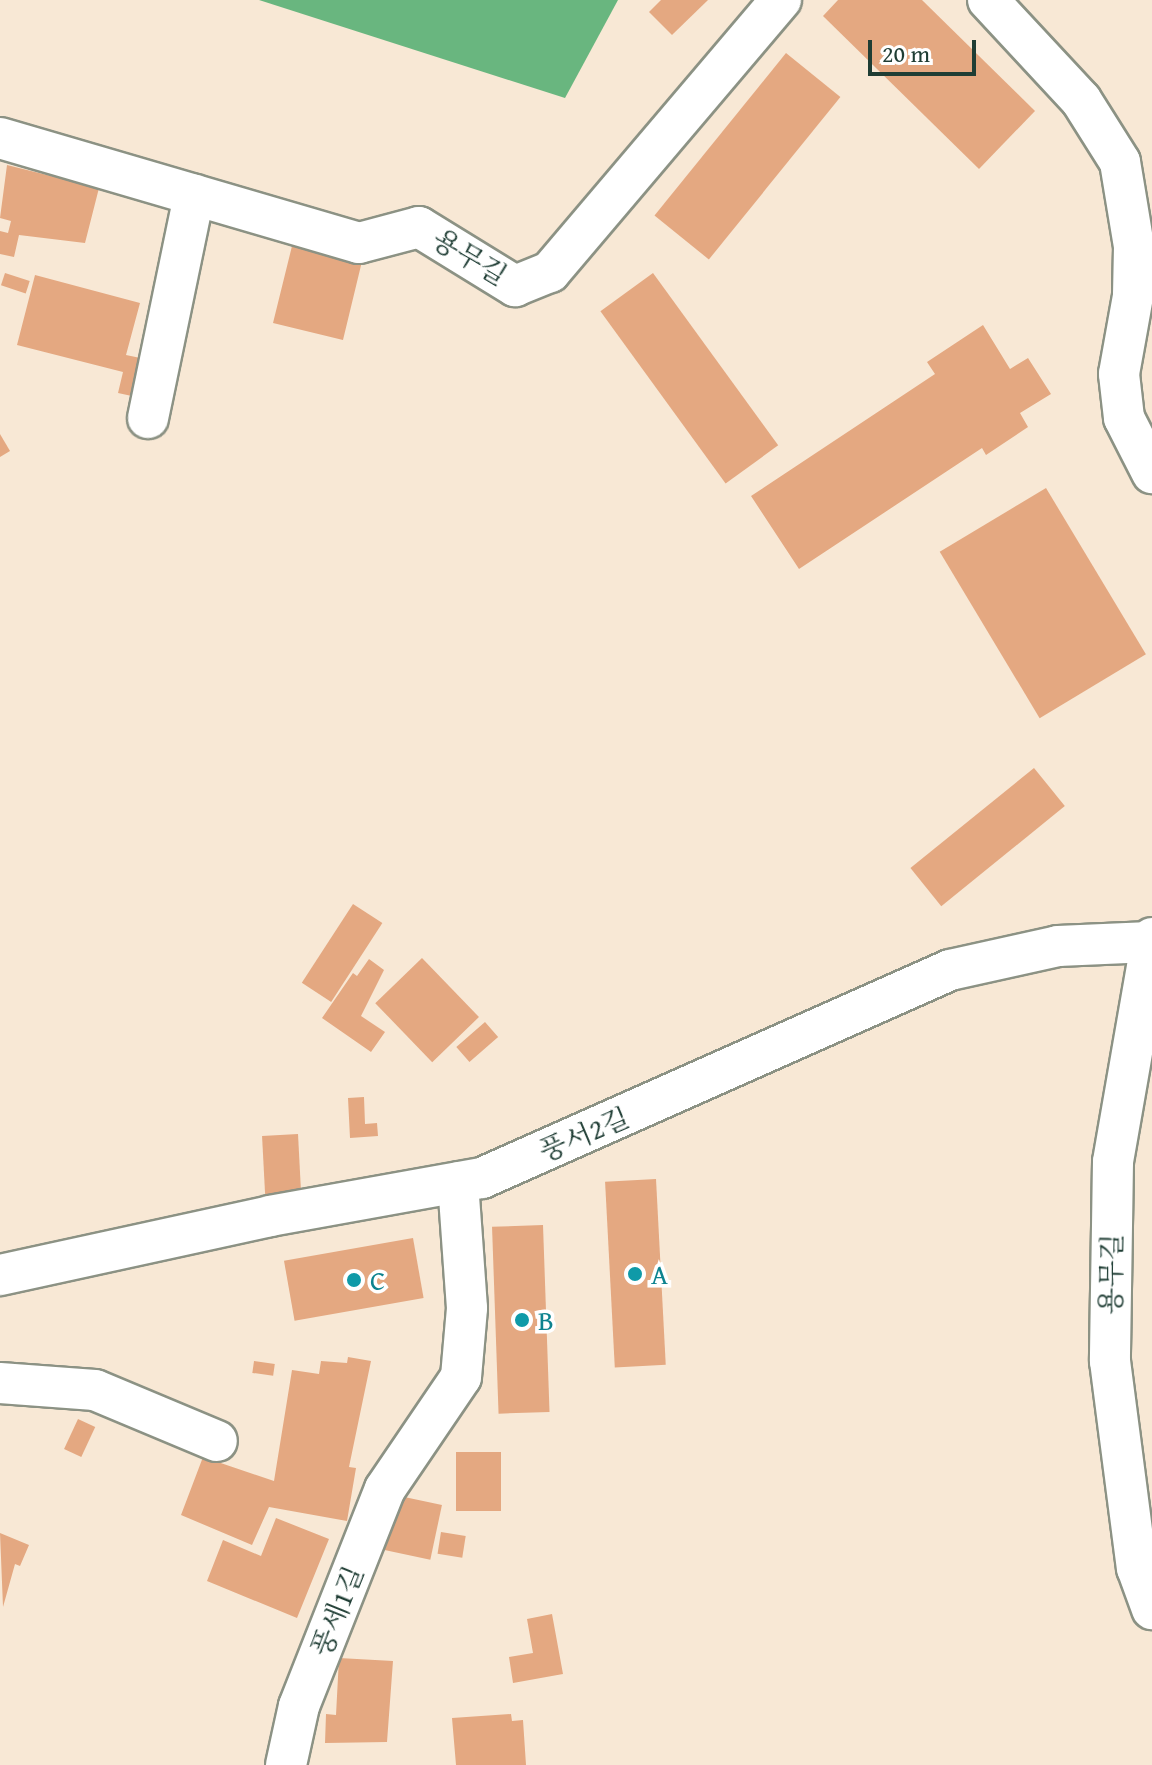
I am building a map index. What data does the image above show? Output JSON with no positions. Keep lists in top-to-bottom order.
{
  "streets": {
    "street": ["용무길", "풍서2길", "풍세1길"]
  },
  "crossings": [
    ["용무길", "풍서2길"],
    ["풍서2길", "풍세1길"]
  ],
  "places": ["A", "C", "B"],
  "scale_bar": "20 m"
}
